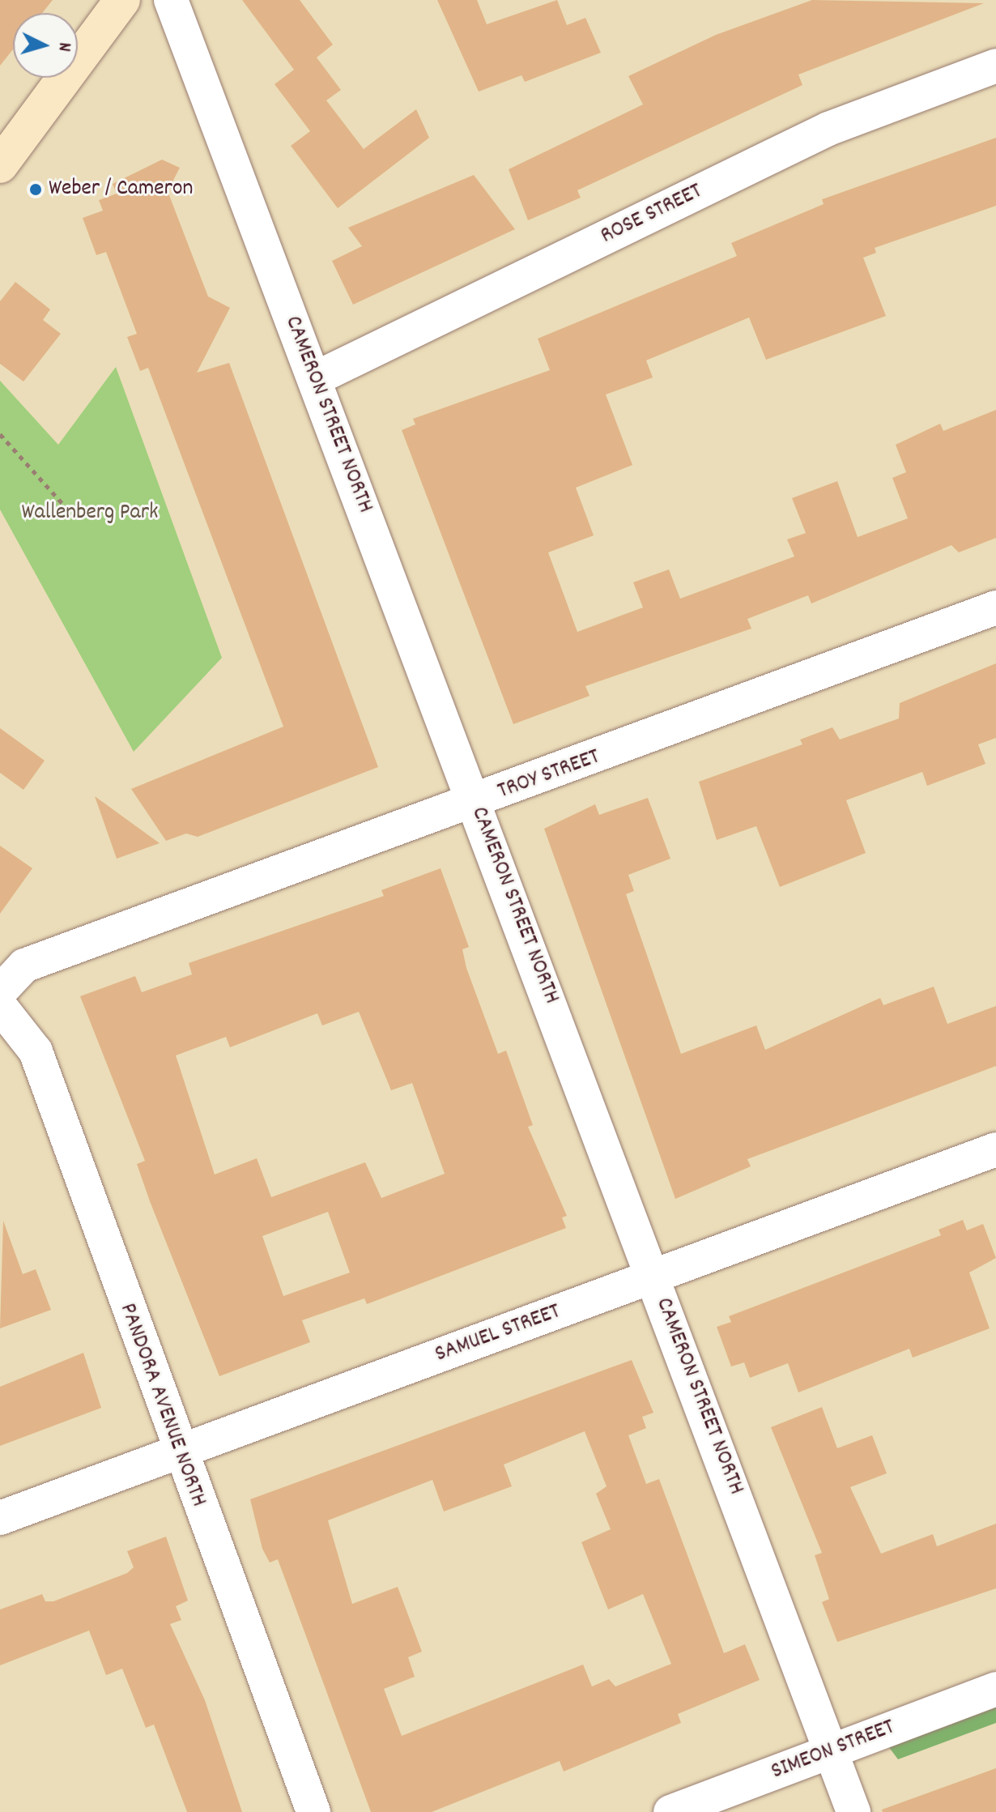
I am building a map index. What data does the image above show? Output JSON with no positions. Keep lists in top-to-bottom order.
{
  "streets": {
    "street": [
      "ROSE STREET",
      "CAMERON STREET NORTH",
      "TROY STREET",
      "SAMUEL STREET",
      "PANDORA AVENUE NORTH",
      "SIMEON STREET"
    ]
  },
  "crossings": [
    ["ROSE STREET", "CAMERON STREET NORTH"],
    ["CAMERON STREET NORTH", "TROY STREET"],
    ["CAMERON STREET NORTH", "SAMUEL STREET"],
    ["CAMERON STREET NORTH", "SIMEON STREET"],
    ["SAMUEL STREET", "PANDORA AVENUE NORTH"]
  ],
  "parks": ["Wallenberg Park"],
  "places": ["Weber / Cameron"],
  "north": "right"
}
